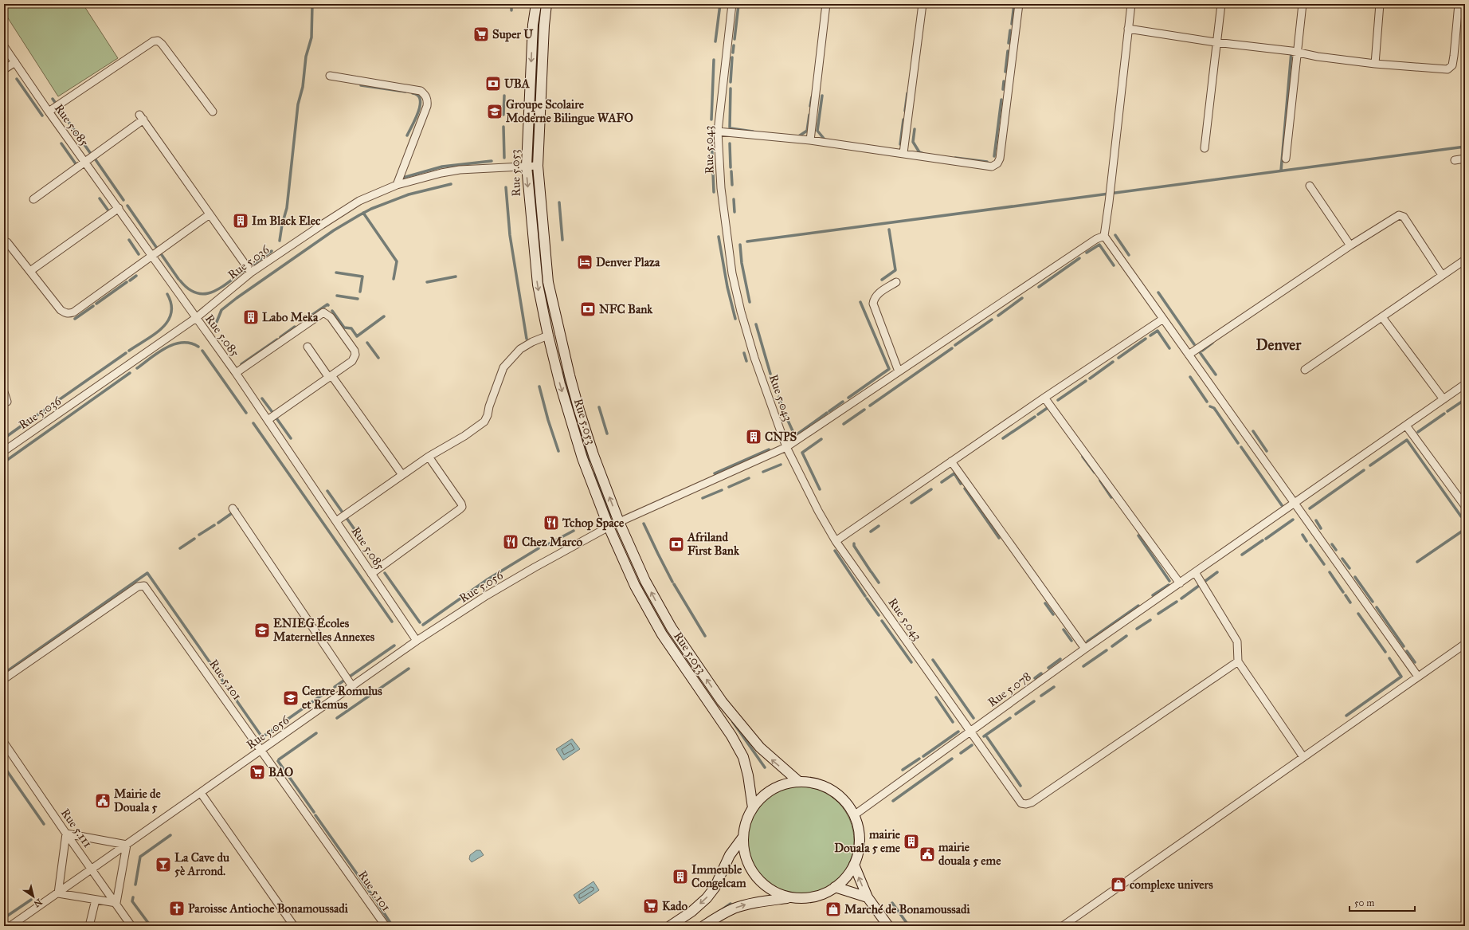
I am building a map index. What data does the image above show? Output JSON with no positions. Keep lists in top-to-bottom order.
{
  "streets": {
    "main road": ["Rue 5.053"],
    "street": [
      "Rue 5.085",
      "Rue 5.043",
      "Rue 5.036",
      "Rue 5.056",
      "Rue 5.101",
      "Rue 5.078",
      "Rue 5.111"
    ]
  },
  "crossings": [
    ["Rue 5.085", "Rue 5.036"],
    ["Rue 5.085", "Rue 5.056"],
    ["Rue 5.043", "Rue 5.056"],
    ["Rue 5.043", "Rue 5.078"],
    ["Rue 5.053", "Rue 5.036"],
    ["Rue 5.053", "Rue 5.056"],
    ["Rue 5.056", "Rue 5.101"],
    ["Rue 5.056", "Rue 5.111"]
  ],
  "districts": ["Denver"],
  "places": {
    "supermarket": ["Super U", "BAO", "Kado"],
    "bank": ["UBA", "NFC Bank", "Afriland First Bank"],
    "school or university": ["Groupe Scolaire Moderne Bilingue WAFO", "ENIEG Écoles Maternelles Annexes", "Centre Romulus et Remus"],
    "building": [
      "Im Black Elec",
      "Labo Meka",
      "CNPS",
      "mairie Douala 5 eme",
      "Immeuble Congelcam"
    ],
    "hotel": ["Denver Plaza"],
    "restaurant": ["Tchop Space", "Chez Marco"],
    "public building": ["Mairie de Douala 5", "mairie douala 5 eme"],
    "bar": ["La Cave du 5è Arrond."],
    "shop": ["complexe univers", "Marché de Bonamoussadi"],
    "church": ["Paroisse Antioche Bonamoussadi"]
  },
  "scale_bar": "50 m",
  "north": "bottom right"
}
